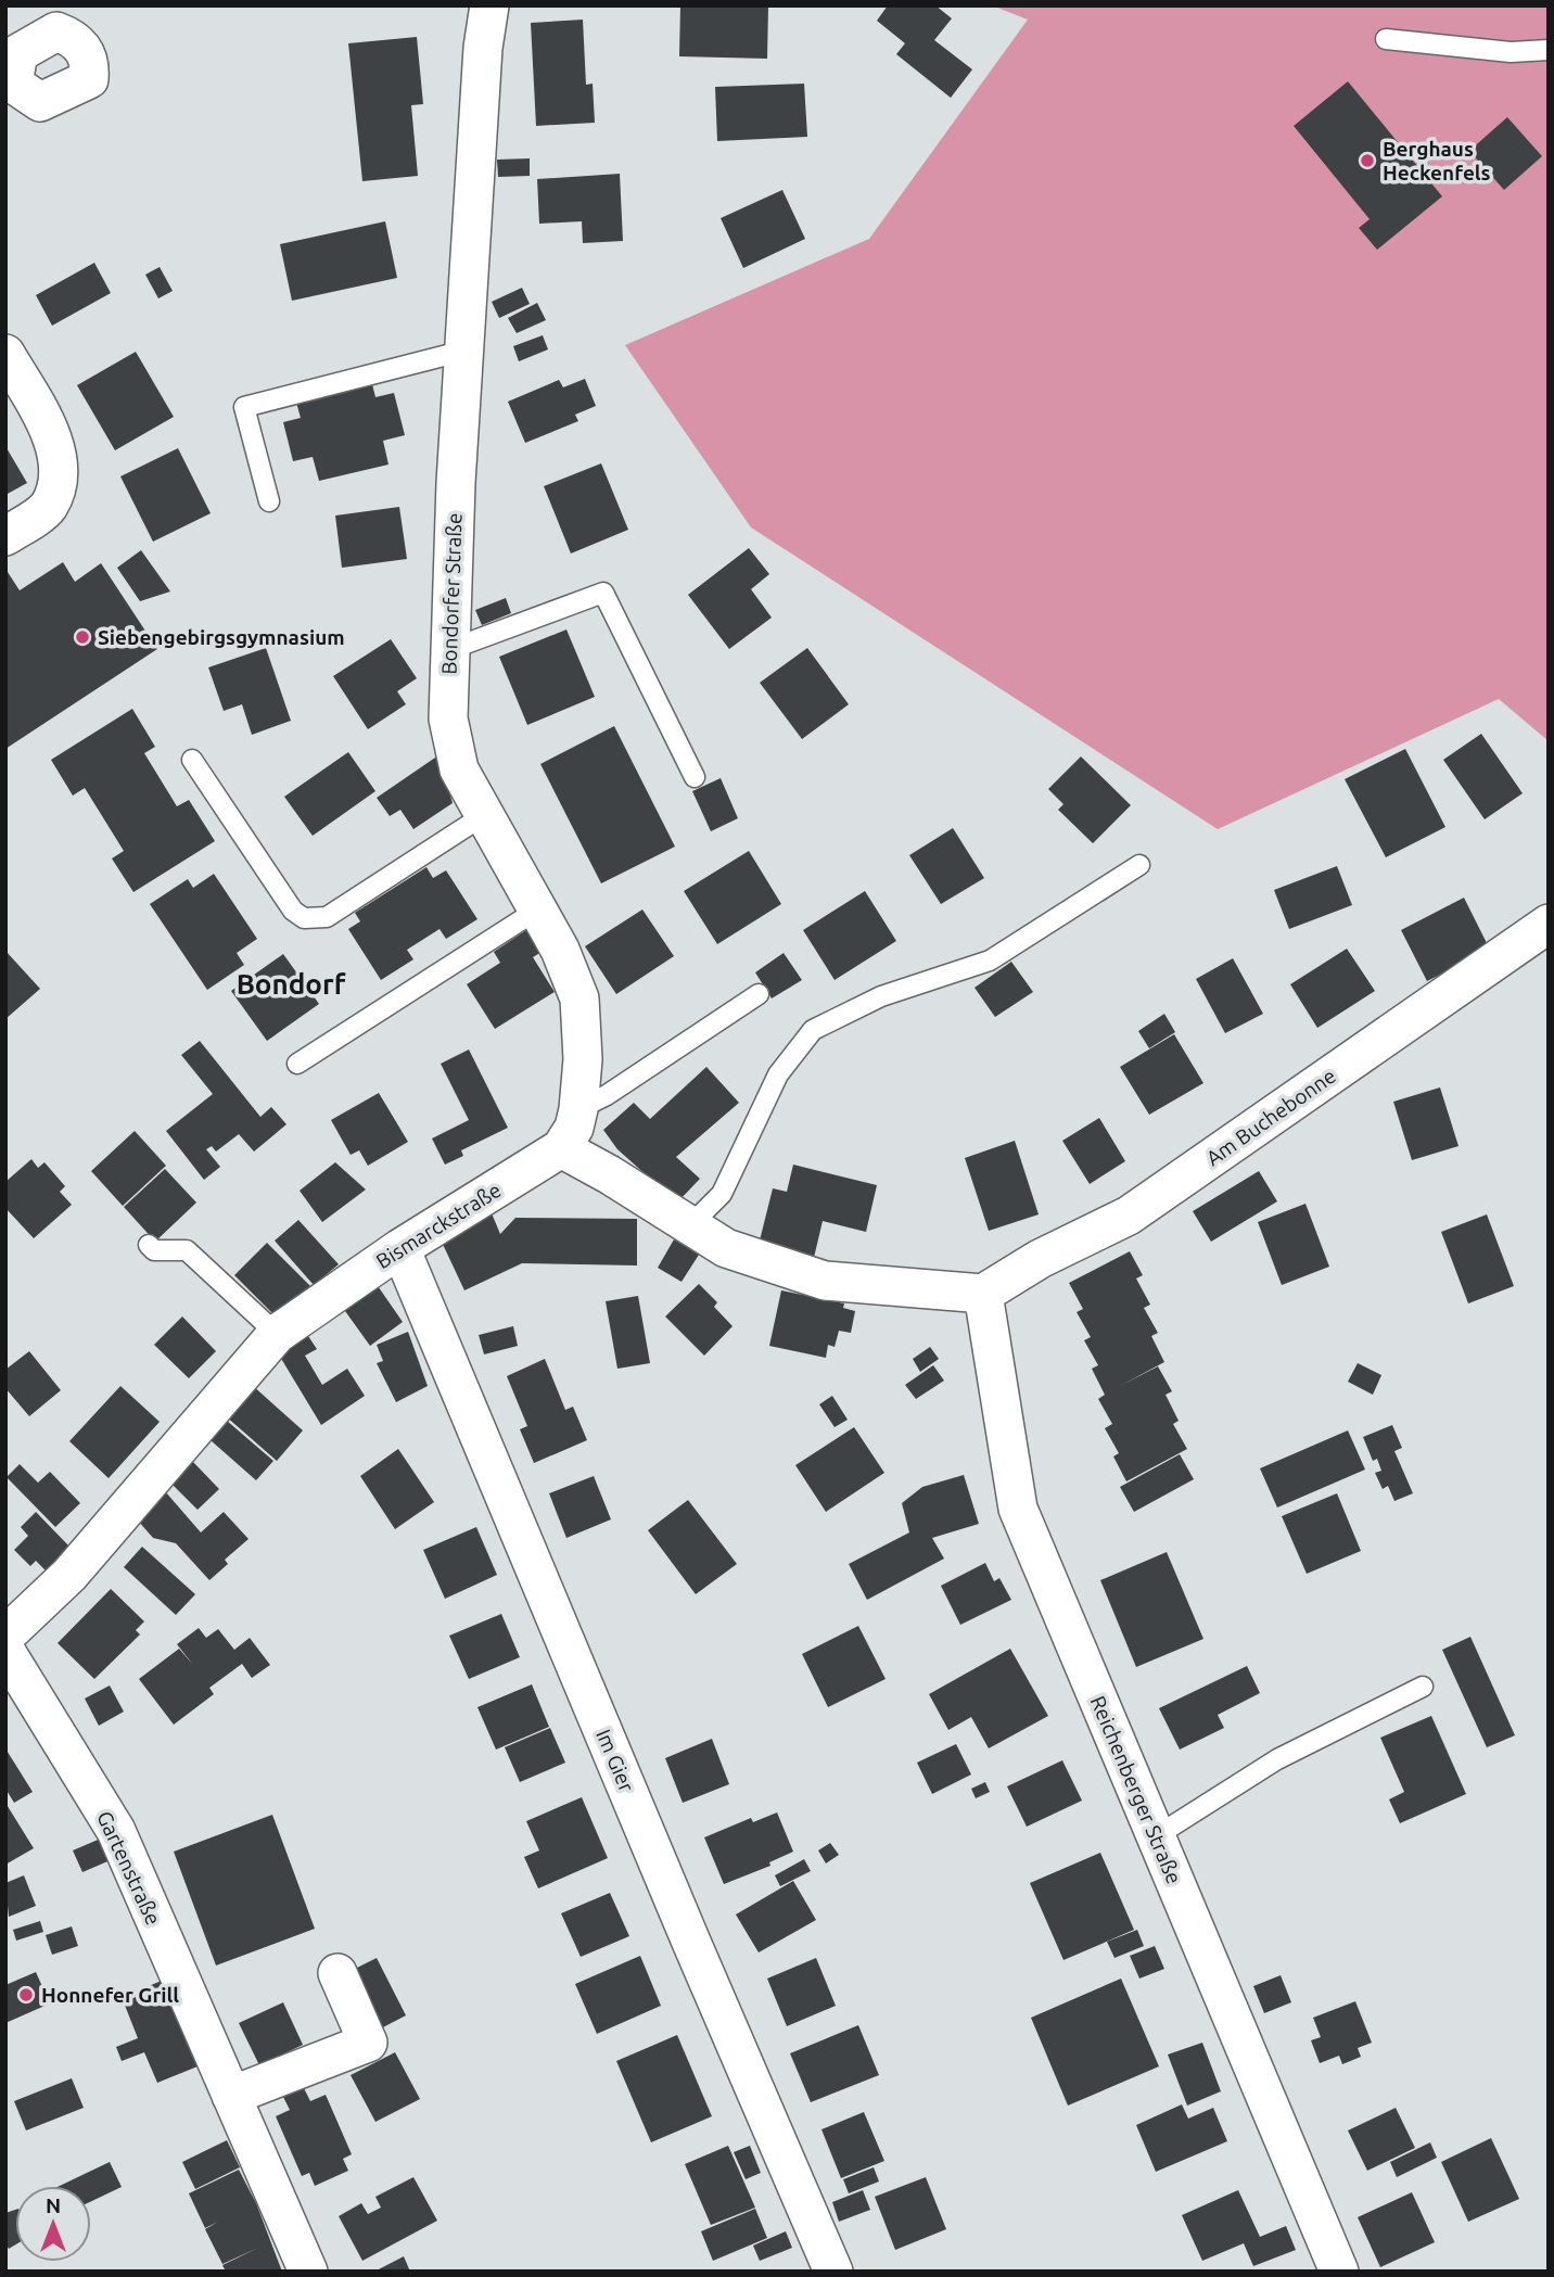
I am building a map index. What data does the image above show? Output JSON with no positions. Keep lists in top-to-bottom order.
{
  "streets": {
    "street": [
      "Bondorfer Straße",
      "Am Buchebonne",
      "Bismarckstraße",
      "Im Gier",
      "Reichenberger Straße",
      "Gartenstraße"
    ]
  },
  "crossings": [
    ["Bondorfer Straße", "Bismarckstraße"],
    ["Am Buchebonne", "Reichenberger Straße"],
    ["Bismarckstraße", "Im Gier"]
  ],
  "districts": ["Bondorf"],
  "places": ["Berghaus Heckenfels", "Siebengebirgsgymnasium", "Honnefer Grill"],
  "north": "top"
}
